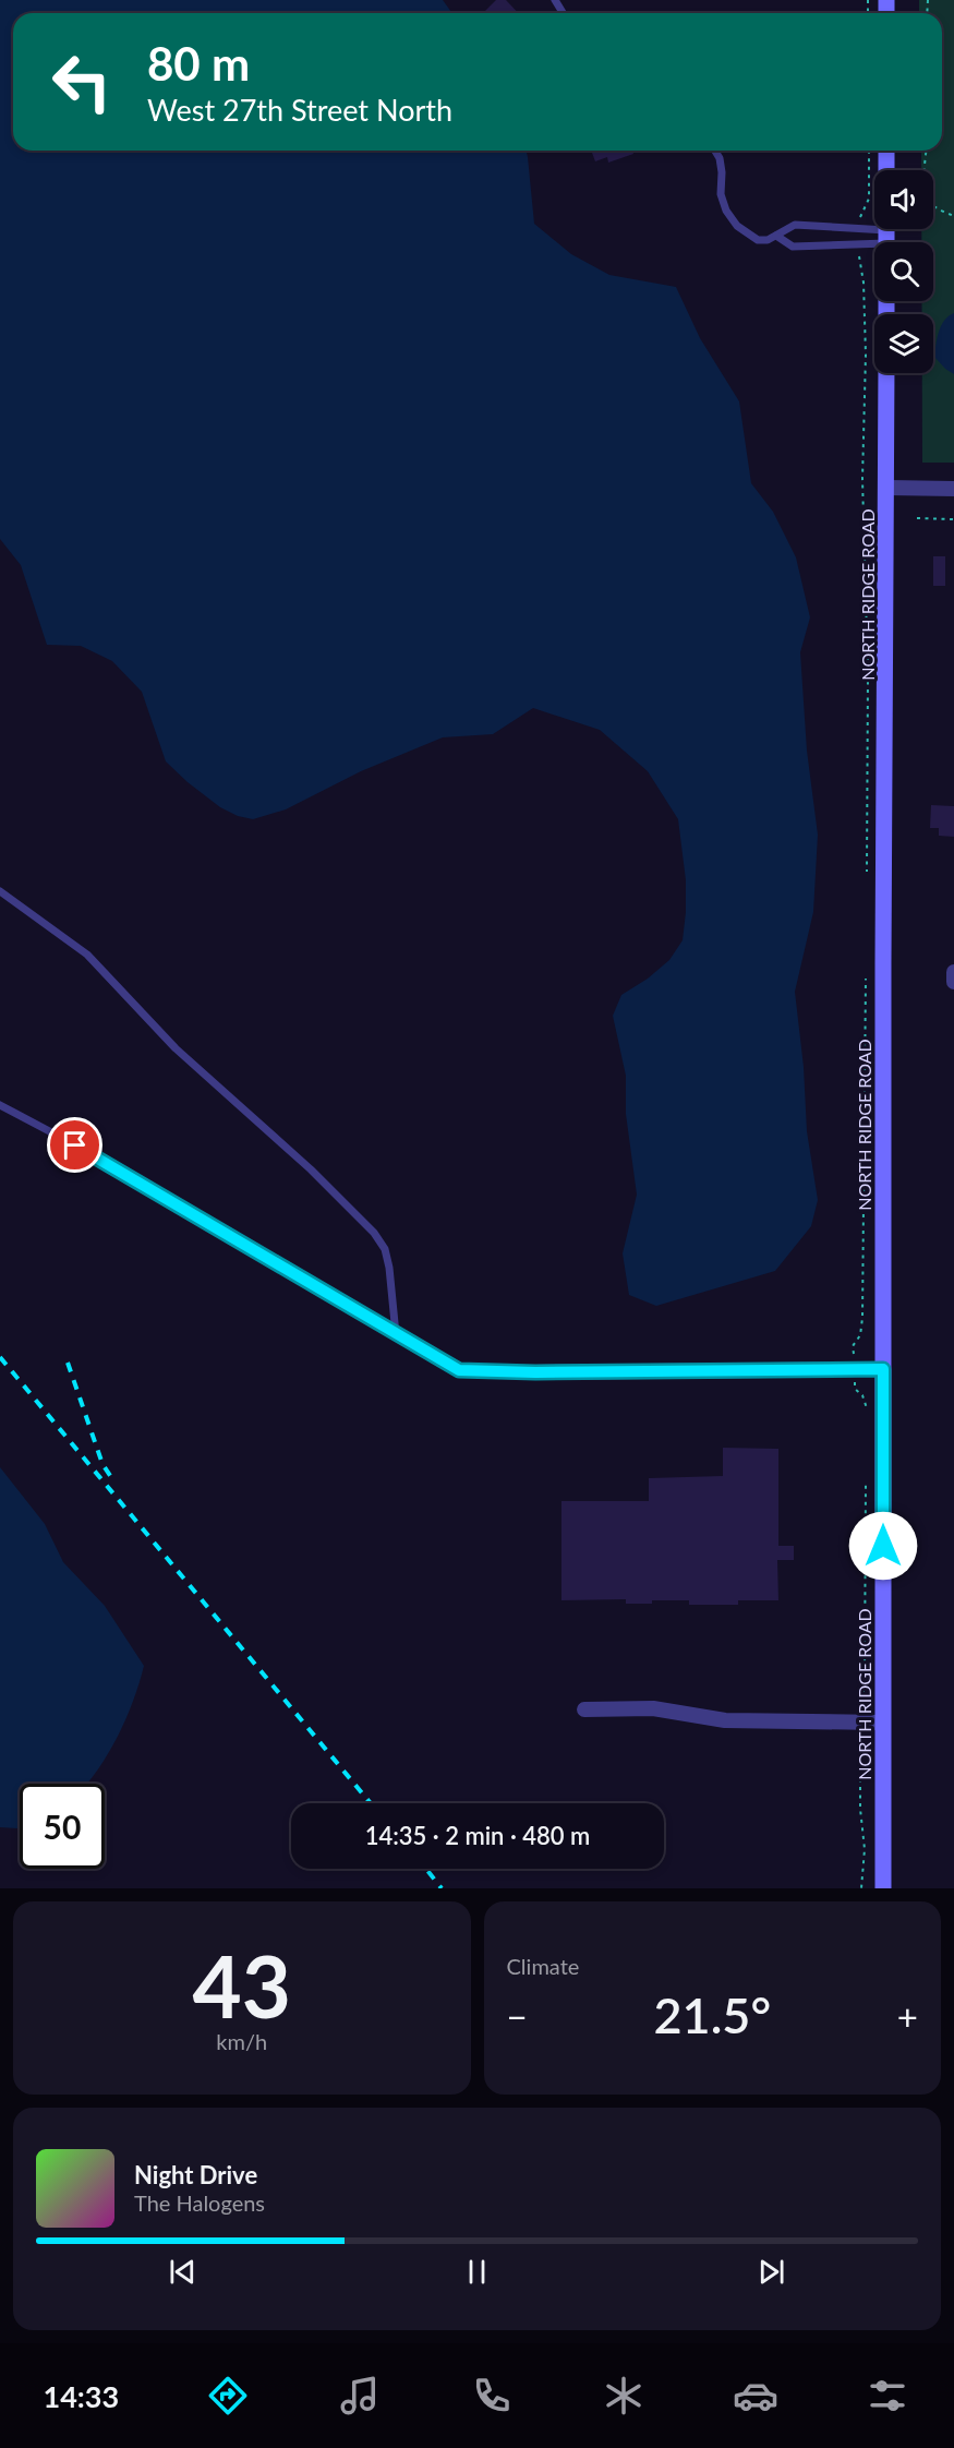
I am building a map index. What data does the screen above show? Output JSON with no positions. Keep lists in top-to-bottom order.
{
  "streets": {
    "main road": ["NORTH RIDGE ROAD"]
  },
  "page": {
    "turn": ["80 m", "West 27th Street North"],
    "limit": "50",
    "trip": "14:35 · 2 min · 480 m",
    "tile": [
      ["43", "km/h"],
      "Climate"
    ],
    "heat": ["−", "21.5°", "+"],
    "song": ["Night Drive", "The Halogens"],
    "tabs": "14:33"
  }
}
